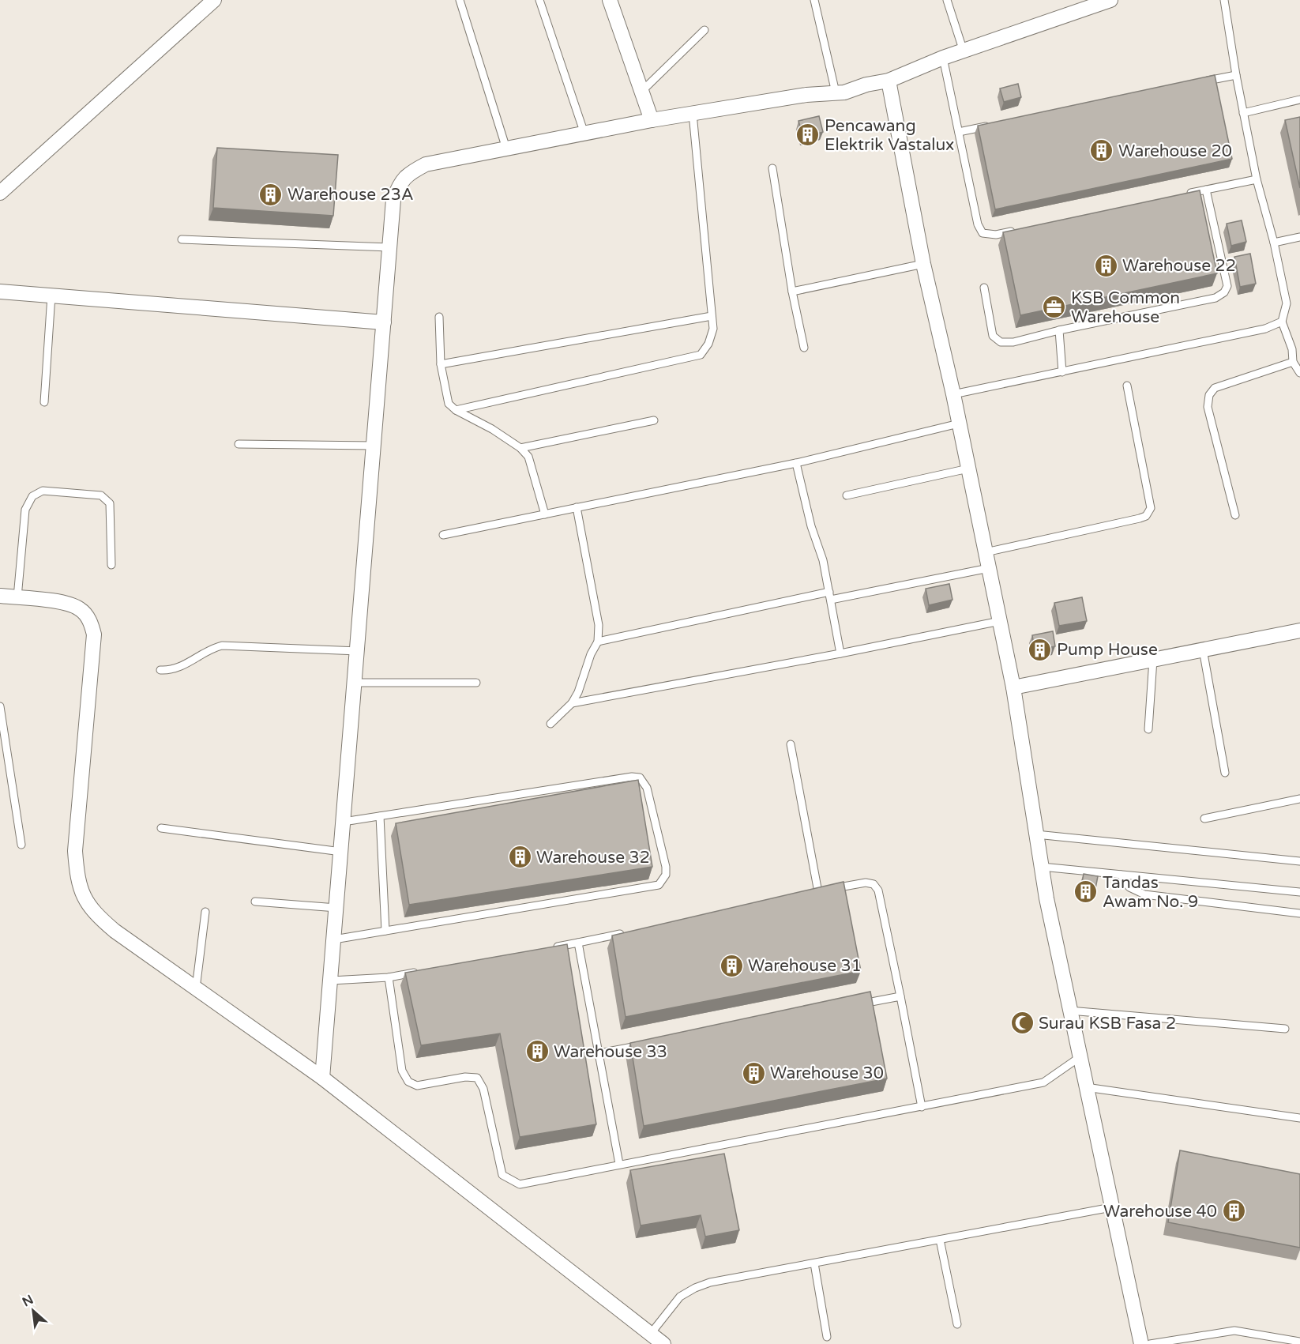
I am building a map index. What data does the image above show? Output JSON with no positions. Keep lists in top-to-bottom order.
{
  "places": {
    "building": [
      "Pencawang Elektrik Vastalux",
      "Warehouse 20",
      "Warehouse 23A",
      "Warehouse 22",
      "Pump House",
      "Warehouse 32",
      "Tandas Awam No. 9",
      "Warehouse 31",
      "Warehouse 33",
      "Warehouse 30",
      "Warehouse 40"
    ],
    "office": ["KSB Common Warehouse"],
    "mosque": ["Surau KSB Fasa 2"]
  },
  "north": "top left"
}
